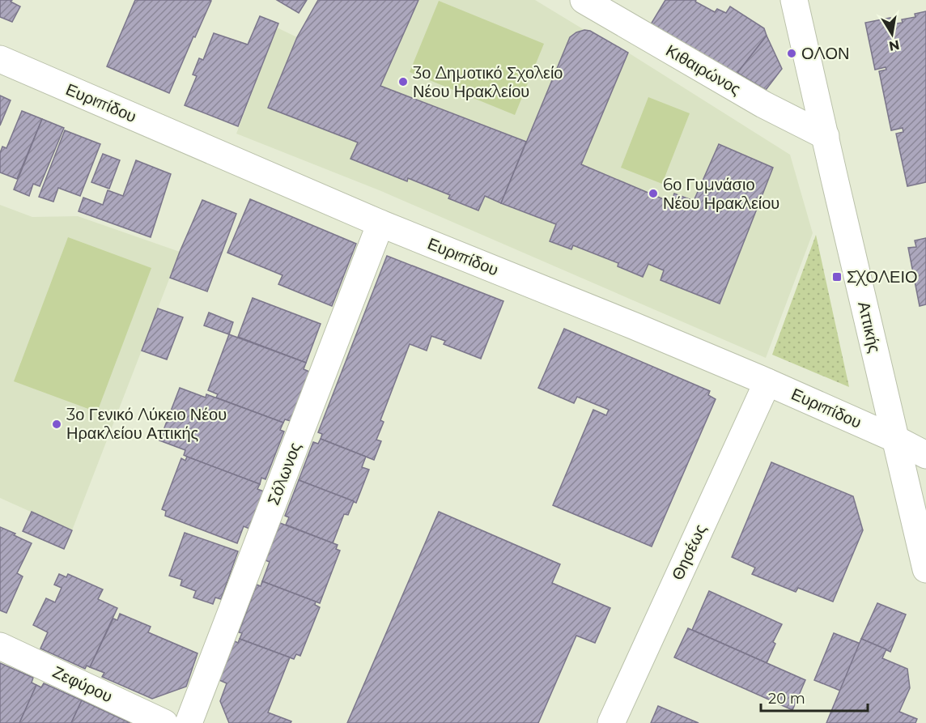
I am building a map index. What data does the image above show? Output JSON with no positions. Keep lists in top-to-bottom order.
{
  "streets": {
    "street": [
      "Κιθαιρώνος",
      "Ευριπίδου",
      "Αττικής",
      "Σόλωνος",
      "Θησέως",
      "Ζεφύρου"
    ]
  },
  "crossings": [
    ["Κιθαιρώνος", "Αττικής"],
    ["Ευριπίδου", "Αττικής"],
    ["Ευριπίδου", "Σόλωνος"],
    ["Ευριπίδου", "Θησέως"]
  ],
  "places": {
    "other": [
      "ΟΛΟΝ",
      "3ο Δημοτικό Σχολείο Νέου Ηρακλείου",
      "6ο Γυμνάσιο Νέου Ηρακλείου",
      "3ο Γενικό Λύκειο Νέου Ηρακλείου Αττικής"
    ],
    "transit": ["ΣΧΟΛΕΙΟ"]
  },
  "scale_bar": "20 m",
  "north": "bottom"
}
